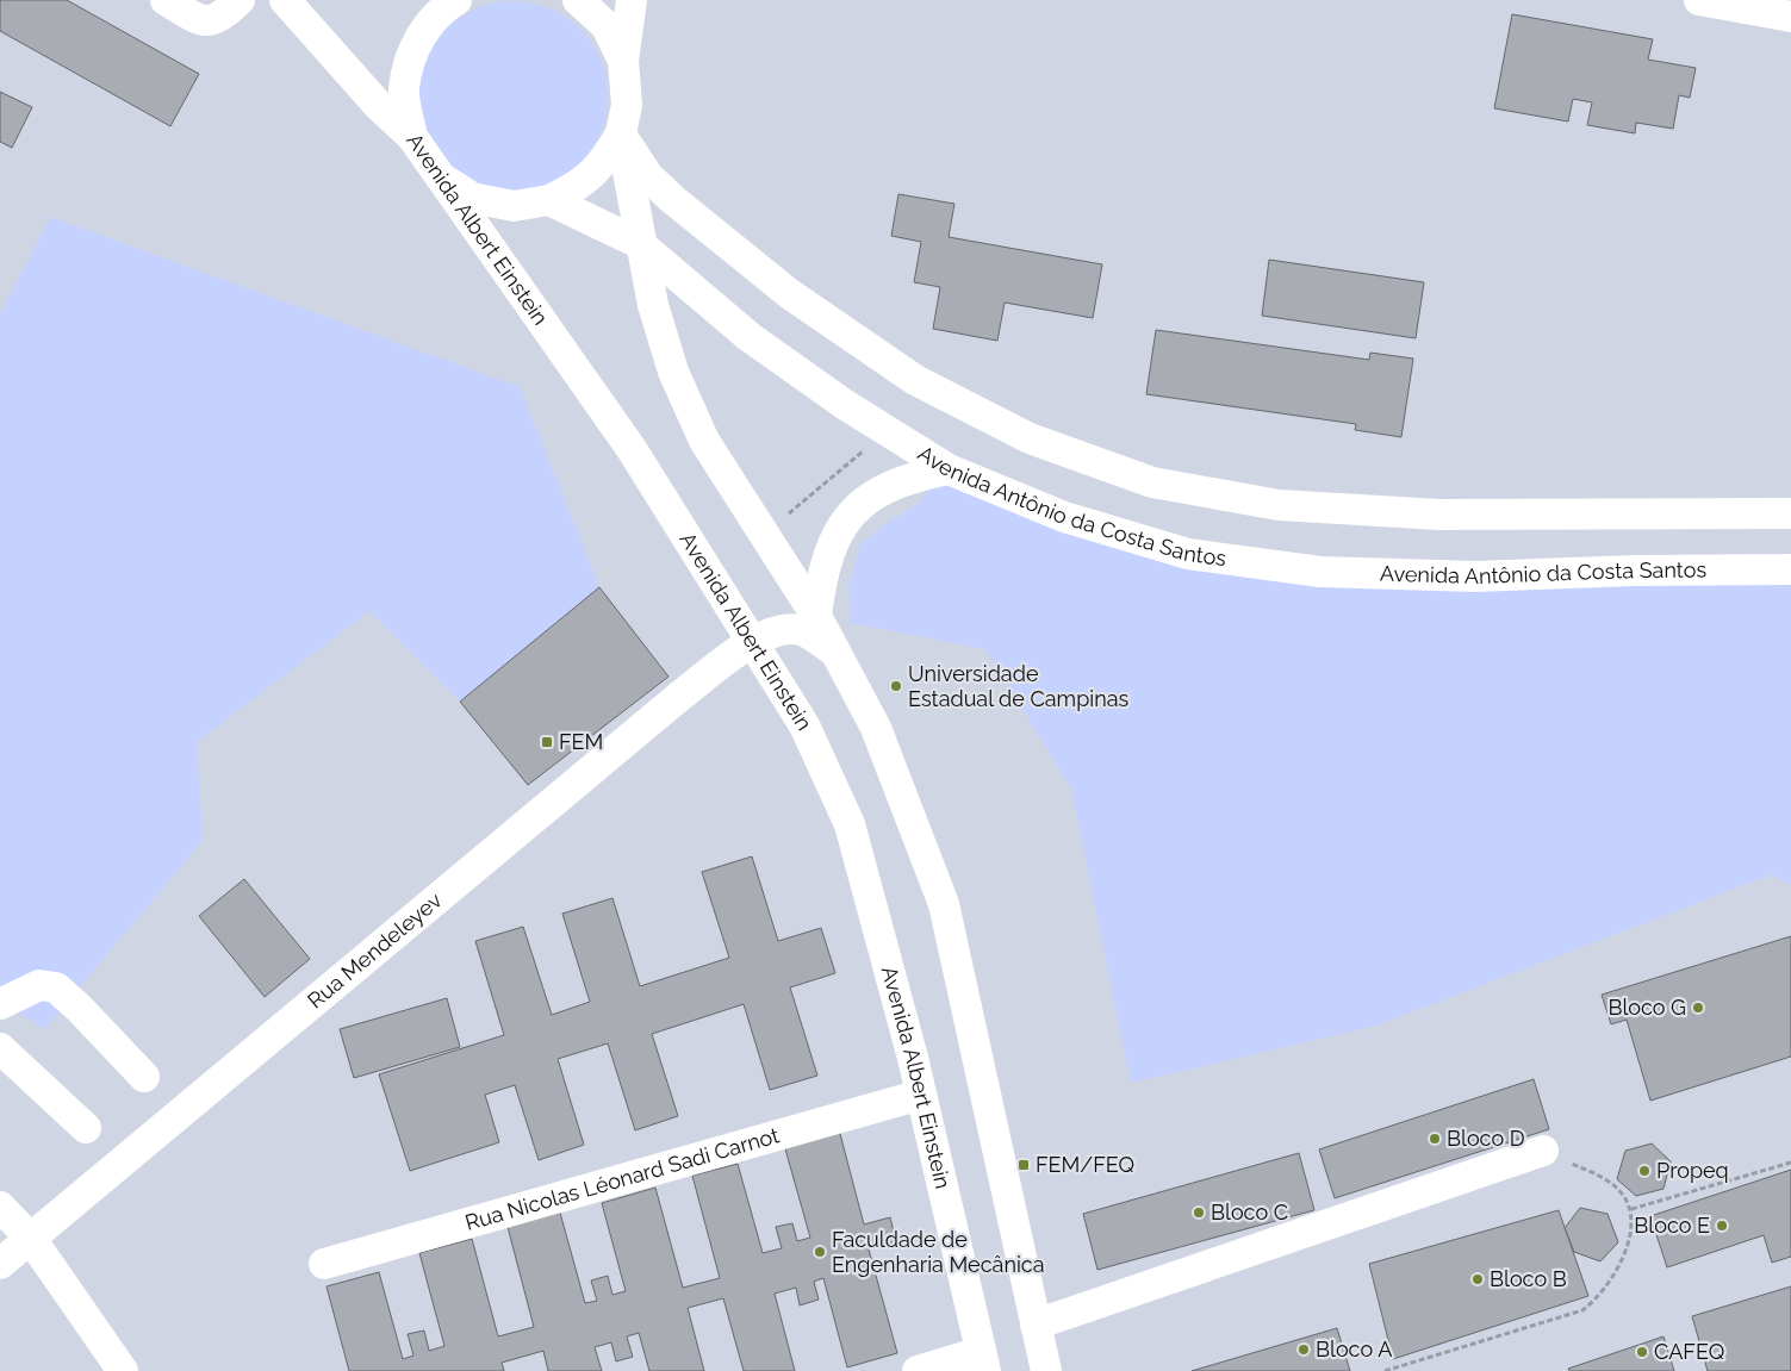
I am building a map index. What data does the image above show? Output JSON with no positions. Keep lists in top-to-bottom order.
{
  "streets": {
    "street": [
      "Avenida Albert Einstein",
      "Avenida Antônio da Costa Santos",
      "Rua Mendeleyev",
      "Rua Nicolas Léonard Sadi Carnot"
    ]
  },
  "crossings": [
    ["Avenida Albert Einstein", "Rua Mendeleyev"],
    ["Avenida Albert Einstein", "Rua Nicolas Léonard Sadi Carnot"]
  ],
  "places": {
    "other": [
      "Universidade Estadual de Campinas",
      "Bloco G",
      "Bloco D",
      "Propeq",
      "Bloco C",
      "Bloco E",
      "Faculdade de Engenharia Mecânica",
      "Bloco B",
      "Bloco A",
      "CAFEQ"
    ],
    "transit": ["FEM", "FEM/FEQ"]
  }
}
